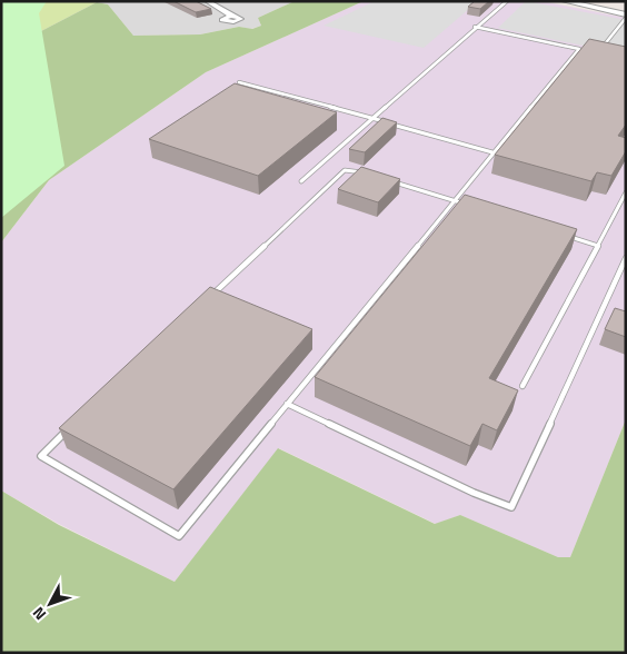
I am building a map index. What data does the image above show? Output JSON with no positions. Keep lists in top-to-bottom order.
{
  "north": "bottom left"
}
